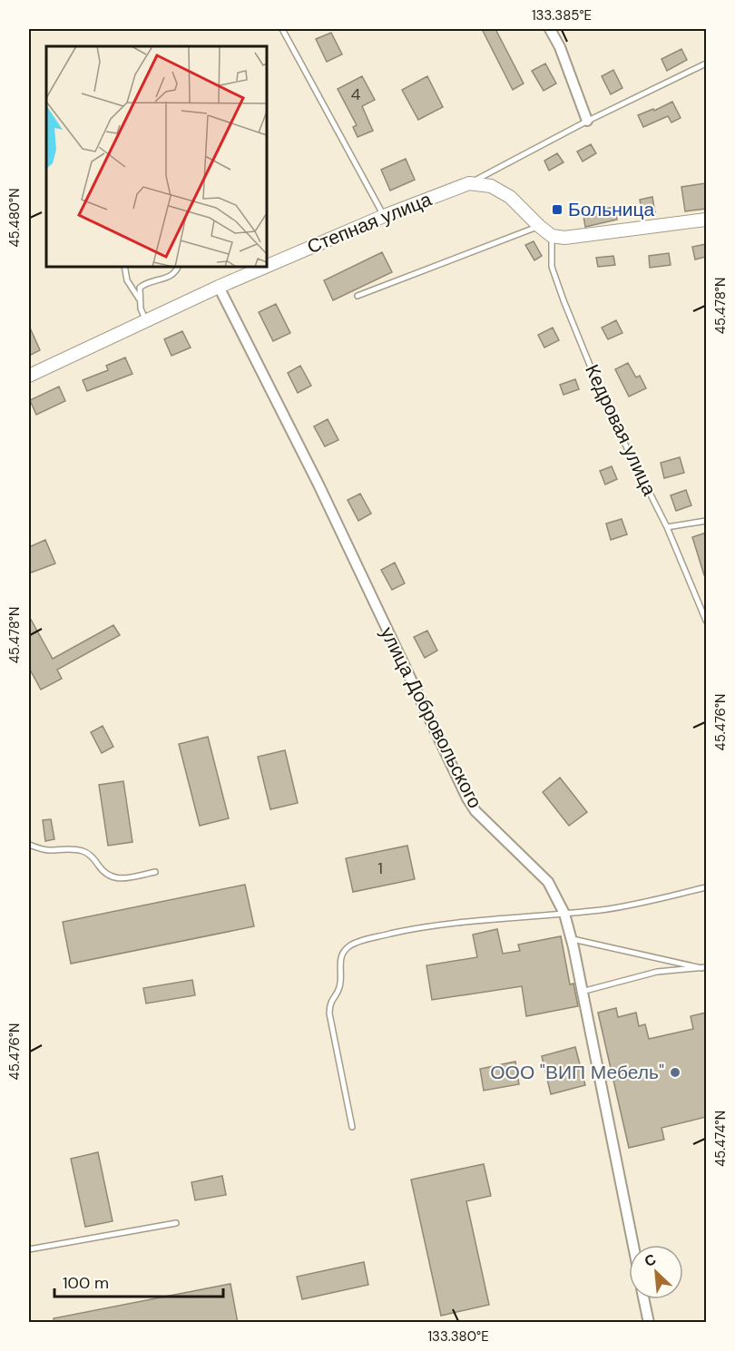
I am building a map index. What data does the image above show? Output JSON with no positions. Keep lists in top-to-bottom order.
{
  "streets": {
    "street": ["Степная улица", "улица Добровольского"],
    "lane": ["Кедровая улица"]
  },
  "crossings": [
    ["Степная улица", "улица Добровольского"]
  ],
  "places": {
    "transit": ["Больница"],
    "other": ["ООО \"ВИП Мебель\""]
  },
  "house_numbers": ["4", "1"],
  "scale_bar": "100 m",
  "north": "top left",
  "coordinates": [
    "133.385°E",
    "45.480°N",
    "45.478°N",
    "45.476°N",
    "45.474°N",
    "133.380°E"
  ]
}
